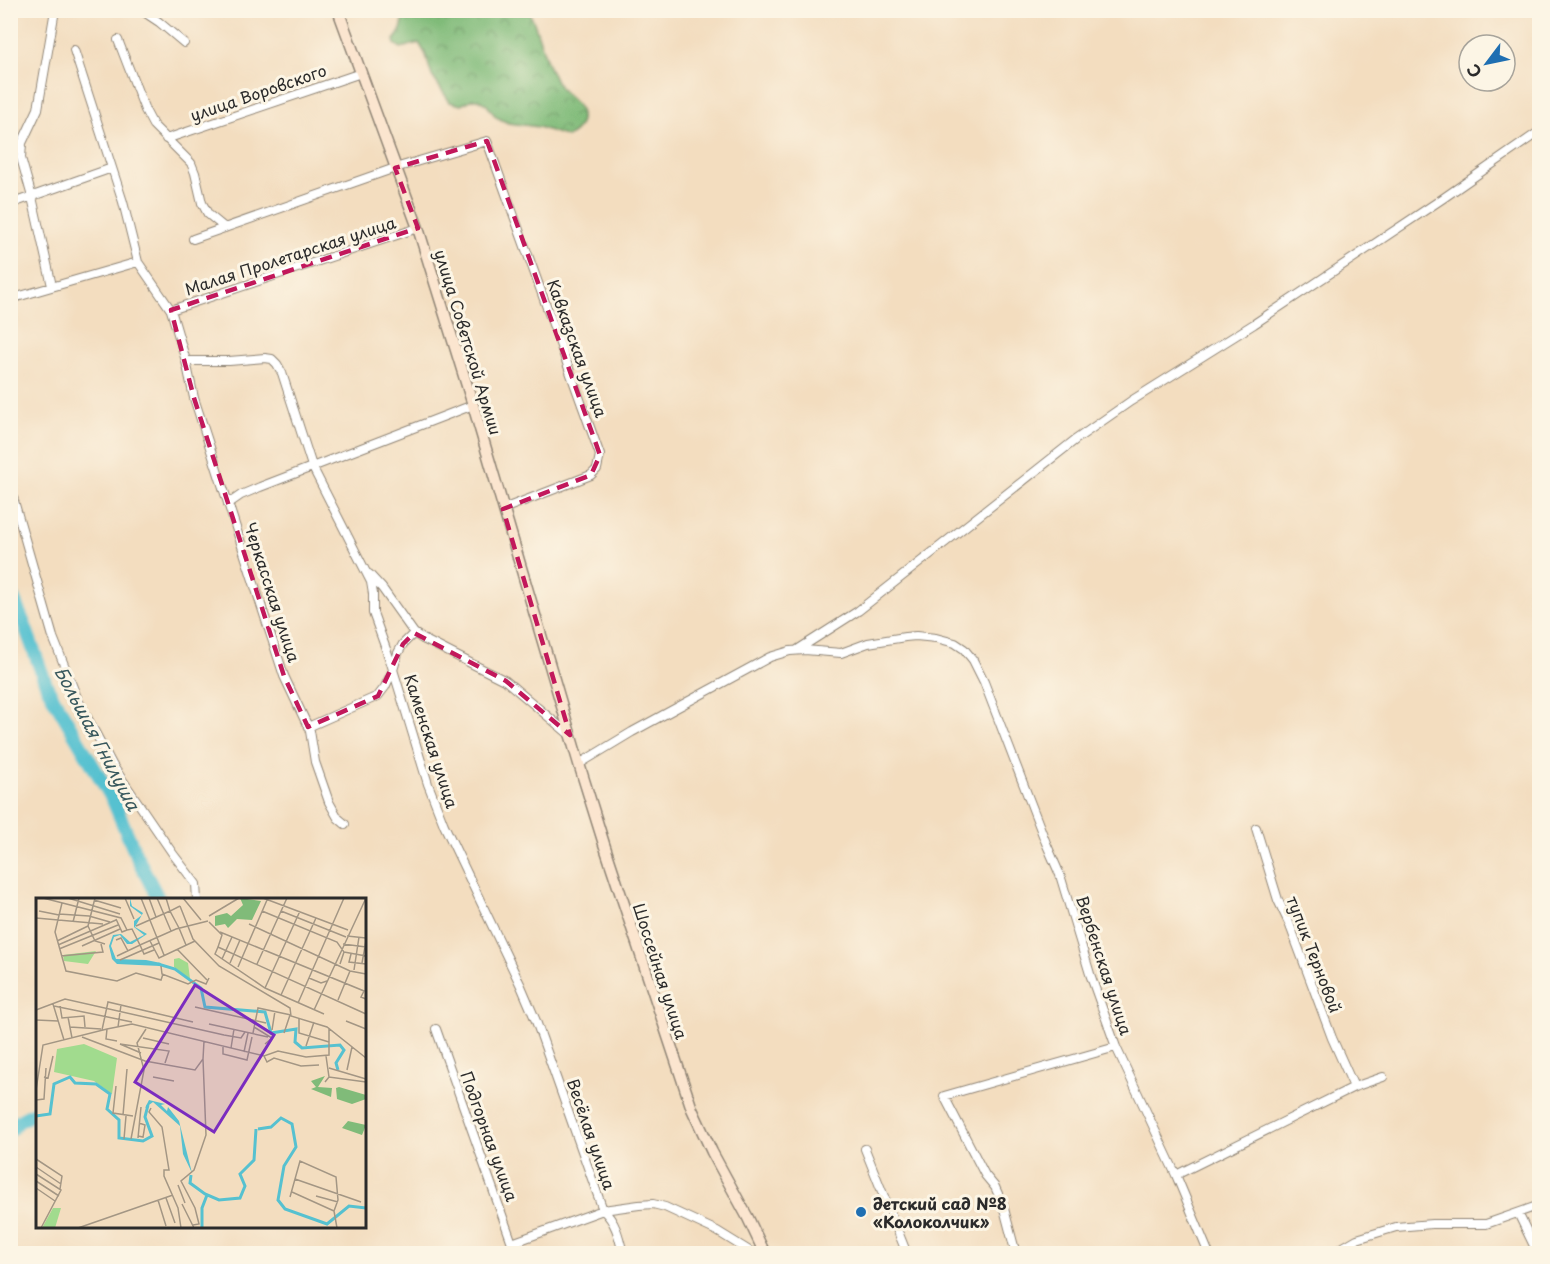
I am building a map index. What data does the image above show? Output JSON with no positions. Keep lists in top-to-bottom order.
{
  "streets": {
    "main road": ["улица Советской Армии", "Шоссейная улица"],
    "street": [
      "улица Воровского",
      "Малая Пролетарская улица",
      "Кавказская улица",
      "Черкасская улица",
      "Каменская улица",
      "тупик Терновой",
      "Вербенская улица",
      "Весёлая улица",
      "Подгорная улица"
    ]
  },
  "crossings": [
    ["улица Воровского", "улица Советской Армии"],
    ["Малая Пролетарская улица", "улица Советской Армии"],
    ["Малая Пролетарская улица", "Черкасская улица"],
    ["улица Советской Армии", "Кавказская улица"],
    ["улица Советской Армии", "Шоссейная улица"],
    ["Черкасская улица", "Каменская улица"],
    ["Каменская улица", "Весёлая улица"]
  ],
  "water": ["Большая Гнилуша"],
  "places": ["детский сад №8 «Колоколчик»"],
  "north": "bottom left"
}
